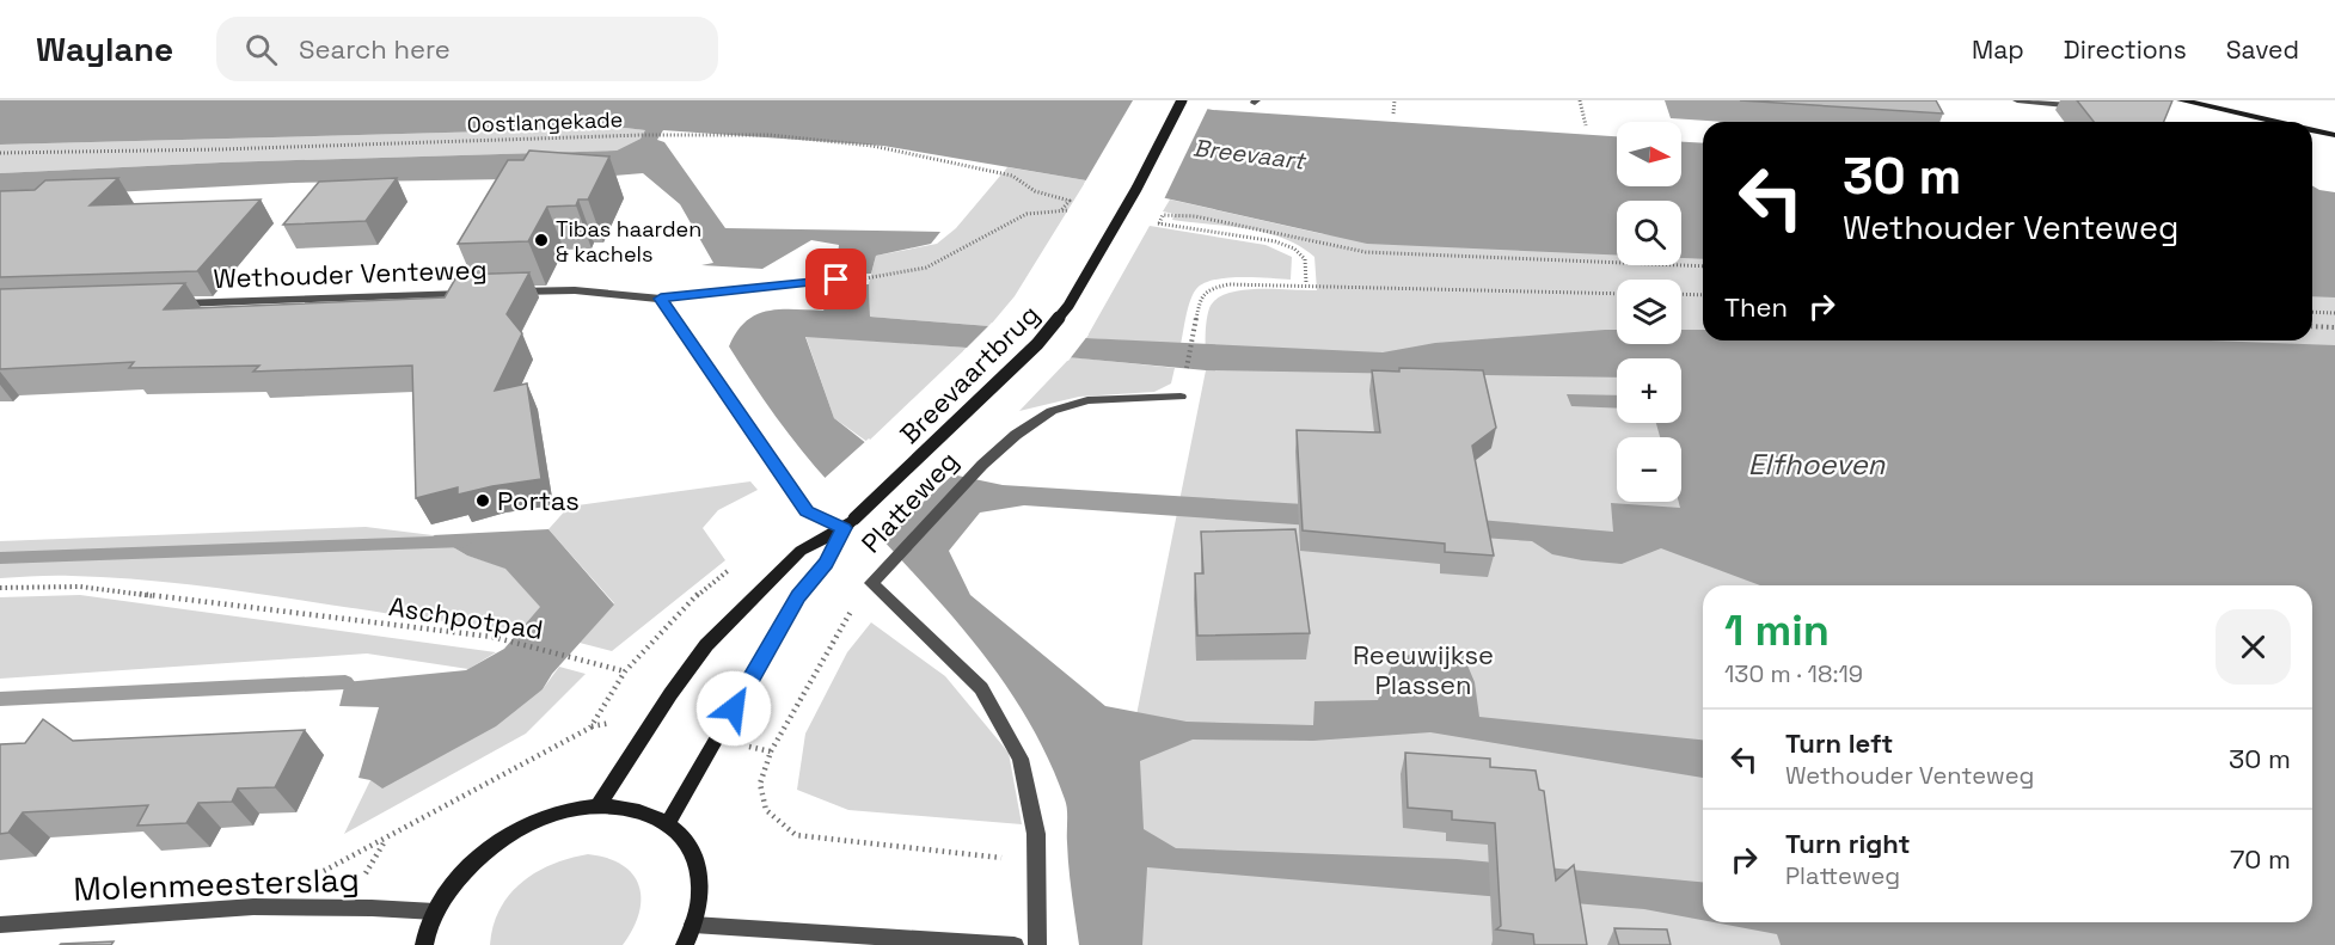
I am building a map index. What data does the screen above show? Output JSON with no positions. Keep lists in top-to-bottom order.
{
  "streets": {
    "main road": ["Breevaartbrug"],
    "street": ["Wethouder Venteweg", "Platteweg", "Molenmeesterslag"],
    "path": ["Oostlangekade", "Aschpotpad"]
  },
  "water": ["Breevaart", "Elfhoeven"],
  "parks": ["Reeuwijkse Plassen"],
  "places": ["Tibas haarden & kachels", "Portas"],
  "north": "right",
  "page": {
    "header": "Waylane",
    "search": "Search here",
    "nav": ["Map", "Directions", "Saved"],
    "map_buttons": ["+", "−"],
    "turn": ["30 m", "Wethouder Venteweg"],
    "then": "Then",
    "heading": ["1 min", "130 m · 18:19"],
    "list": [
      {
        "name": "Turn left",
        "note": "Wethouder Venteweg",
        "value": "30 m"
      },
      {
        "name": "Turn right",
        "note": "Platteweg",
        "value": "70 m"
      }
    ]
  }
}
